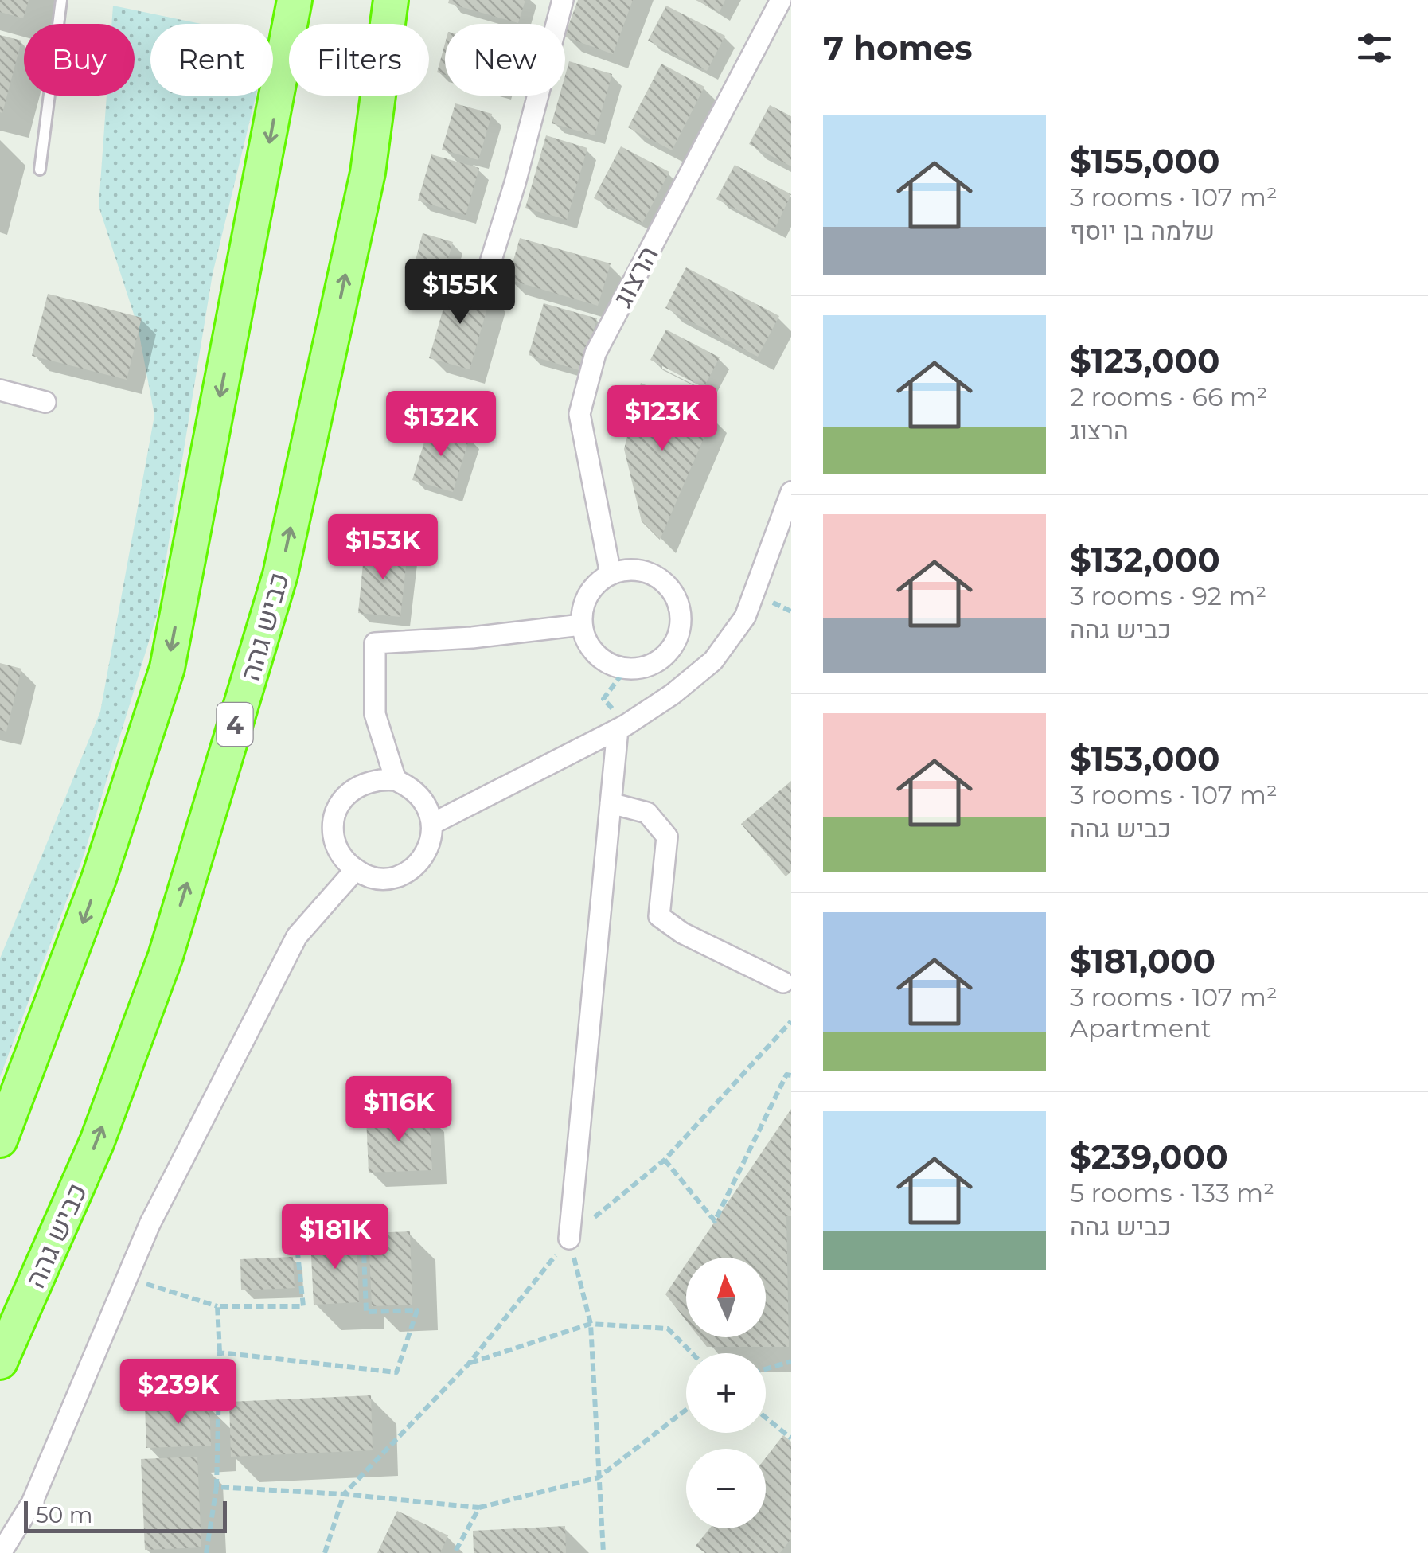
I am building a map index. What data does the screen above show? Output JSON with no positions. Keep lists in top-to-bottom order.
{
  "streets": {
    "highway": ["כביש גהה", "4"],
    "street": ["הרצוג"]
  },
  "scale_bar": "50 m",
  "north": "top",
  "page": {
    "heading": "7 homes",
    "chip": [
      "Buy",
      "Rent",
      "Filters",
      "New"
    ],
    "list": [
      {
        "name": "$155,000",
        "note": "3 rooms · 107 m² · שלמה בן יוסף"
      },
      {
        "name": "$123,000",
        "note": "2 rooms · 66 m² · הרצוג"
      },
      {
        "name": "$132,000",
        "note": "3 rooms · 92 m² · כביש גהה"
      },
      {
        "name": "$153,000",
        "note": "3 rooms · 107 m² · כביש גהה"
      },
      {
        "name": "$181,000",
        "note": "3 rooms · 107 m² · Apartment"
      },
      {
        "name": "$239,000",
        "note": "5 rooms · 133 m² · כביש גהה"
      }
    ],
    "price": [
      "$155K",
      "$123K",
      "$132K",
      "$153K",
      "$116K",
      "$181K",
      "$239K"
    ],
    "map_buttons": ["+", "−"],
    "scale": "50 m"
  }
}
